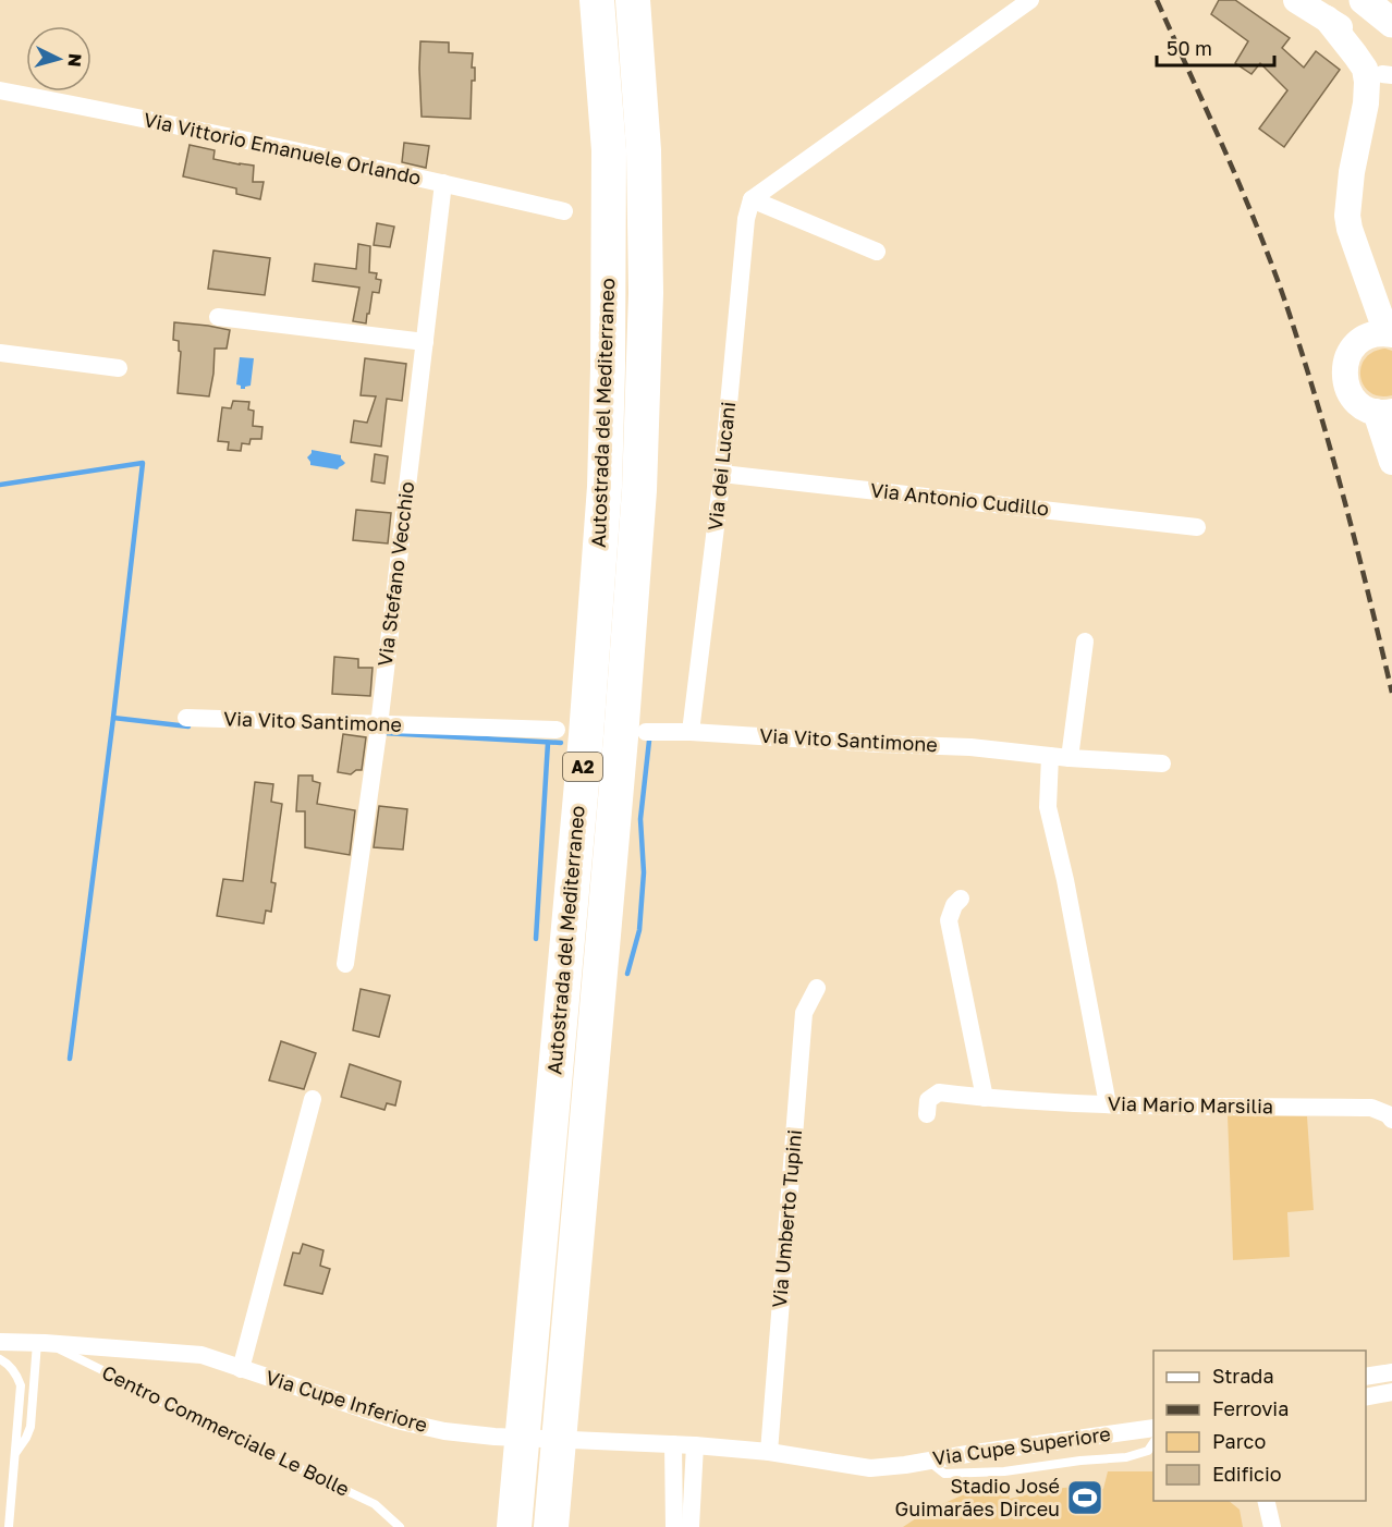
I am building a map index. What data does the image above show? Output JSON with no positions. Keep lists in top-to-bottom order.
{
  "streets": {
    "highway": ["Autostrada del Mediterraneo", "A2"],
    "street": [
      "Via Vittorio Emanuele Orlando",
      "Via dei Lucani",
      "Via Antonio Cudillo",
      "Via Stefano Vecchio",
      "Via Vito Santimone",
      "Via Mario Marsilia",
      "Via Umberto Tupini",
      "Via Cupe Inferiore",
      "Via Cupe Superiore"
    ],
    "lane": ["Centro Commerciale Le Bolle"]
  },
  "crossings": [
    ["Via Vittorio Emanuele Orlando", "Via Stefano Vecchio"],
    ["Via dei Lucani", "Via Antonio Cudillo"],
    ["Via dei Lucani", "Via Vito Santimone"],
    ["Via Stefano Vecchio", "Via Vito Santimone"],
    ["Via Umberto Tupini", "Via Cupe Superiore"],
    ["Via Cupe Inferiore", "Centro Commerciale Le Bolle"],
    ["Via Cupe Inferiore", "Via Cupe Superiore"]
  ],
  "places": {
    "sports": ["Stadio José Guimarães Dirceu"]
  },
  "legend": [
    "Strada",
    "Ferrovia",
    "Parco",
    "Edificio"
  ],
  "scale_bar": "50 m",
  "north": "right"
}
